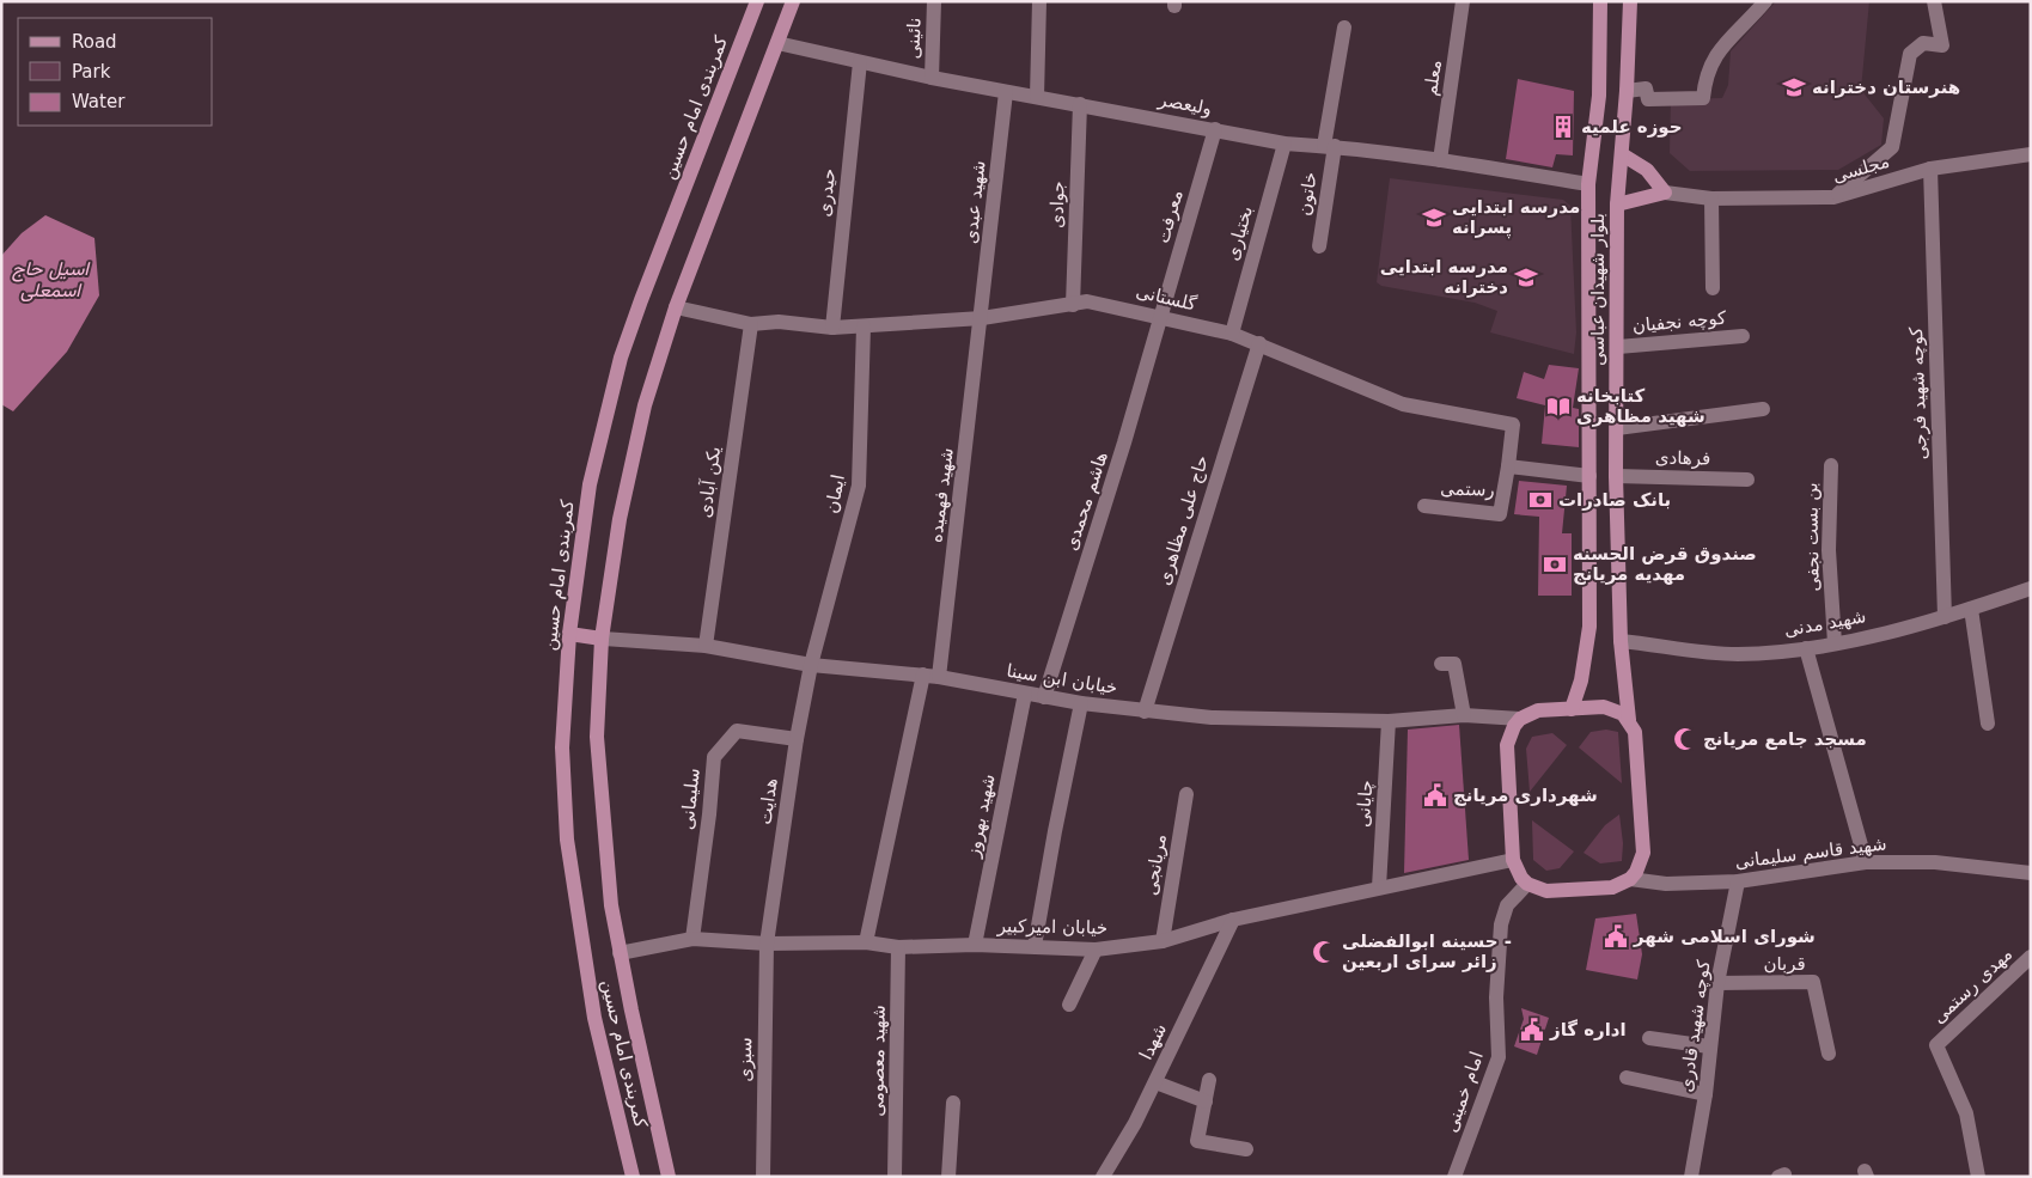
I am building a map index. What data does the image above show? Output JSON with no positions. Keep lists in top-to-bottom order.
{
  "streets": {
    "main road": ["کمربندی امام حسین", "بلوار شهیدان عباسی"],
    "street": [
      "نائینی",
      "معلم",
      "ولیعصر",
      "مجلسی",
      "حیدری",
      "خاتون",
      "شهید عبدی",
      "جوادی",
      "معرفت",
      "بختیاری",
      "گلستانی",
      "کوچه نجفیان",
      "کوچه شهید فرجی",
      "فرهادی",
      "یکن آبادی",
      "رستمی",
      "ایمان",
      "شهید فهمیده",
      "هاشم محمدی",
      "حاج علی مظاهری",
      "بن بست نجفی",
      "شهید مدنی",
      "خیابان ابن سینا",
      "سلیمانی",
      "هدایت",
      "چایانی",
      "شهید بهروز",
      "شهید قاسم سلیمانی",
      "مریانجی",
      "خیابان امیرکبیر",
      "قربان",
      "مهدی رستمی",
      "کوچه شهید قادری",
      "شهدا",
      "سبزی",
      "شهید معصومی",
      "امام خمینی"
    ]
  },
  "crossings": [
    ["نائینی", "ولیعصر"],
    ["معلم", "ولیعصر"],
    ["ولیعصر", "کمربندی امام حسین"],
    ["ولیعصر", "حیدری"],
    ["ولیعصر", "خاتون"],
    ["ولیعصر", "شهید عبدی"],
    ["ولیعصر", "جوادی"],
    ["ولیعصر", "معرفت"],
    ["ولیعصر", "بختیاری"],
    ["ولیعصر", "بلوار شهیدان عباسی"],
    ["کمربندی امام حسین", "گلستانی"],
    ["کمربندی امام حسین", "خیابان ابن سینا"],
    ["کمربندی امام حسین", "خیابان امیرکبیر"],
    ["مجلسی", "کوچه شهید فرجی"],
    ["حیدری", "گلستانی"],
    ["شهید عبدی", "گلستانی"],
    ["شهید عبدی", "شهید فهمیده"],
    ["جوادی", "گلستانی"],
    ["معرفت", "گلستانی"],
    ["معرفت", "هاشم محمدی"],
    ["بختیاری", "گلستانی"],
    ["بلوار شهیدان عباسی", "کوچه نجفیان"],
    ["بلوار شهیدان عباسی", "فرهادی"],
    ["بلوار شهیدان عباسی", "شهید مدنی"],
    ["بلوار شهیدان عباسی", "خیابان ابن سینا"],
    ["بلوار شهیدان عباسی", "شهید قاسم سلیمانی"],
    ["بلوار شهیدان عباسی", "خیابان امیرکبیر"],
    ["بلوار شهیدان عباسی", "امام خمینی"],
    ["گلستانی", "یکن آبادی"],
    ["گلستانی", "رستمی"],
    ["گلستانی", "ایمان"],
    ["گلستانی", "شهید فهمیده"],
    ["گلستانی", "هاشم محمدی"],
    ["گلستانی", "حاج علی مظاهری"],
    ["کوچه شهید فرجی", "شهید مدنی"],
    ["یکن آبادی", "خیابان ابن سینا"],
    ["ایمان", "خیابان ابن سینا"],
    ["ایمان", "هدایت"],
    ["شهید فهمیده", "خیابان ابن سینا"],
    ["شهید فهمیده", "خیابان امیرکبیر"],
    ["هاشم محمدی", "خیابان ابن سینا"],
    ["حاج علی مظاهری", "خیابان ابن سینا"],
    ["بن بست نجفی", "شهید مدنی"],
    ["خیابان ابن سینا", "هدایت"],
    ["خیابان ابن سینا", "چایانی"],
    ["خیابان ابن سینا", "شهید بهروز"],
    ["خیابان ابن سینا", "شهید قاسم سلیمانی"],
    ["خیابان ابن سینا", "خیابان امیرکبیر"],
    ["خیابان ابن سینا", "امام خمینی"],
    ["سلیمانی", "هدایت"],
    ["سلیمانی", "خیابان امیرکبیر"],
    ["هدایت", "خیابان امیرکبیر"],
    ["هدایت", "سبزی"],
    ["چایانی", "خیابان امیرکبیر"],
    ["شهید بهروز", "خیابان امیرکبیر"],
    ["شهید قاسم سلیمانی", "خیابان امیرکبیر"],
    ["شهید قاسم سلیمانی", "کوچه شهید قادری"],
    ["شهید قاسم سلیمانی", "امام خمینی"],
    ["مریانجی", "خیابان امیرکبیر"],
    ["خیابان امیرکبیر", "شهدا"],
    ["خیابان امیرکبیر", "سبزی"],
    ["خیابان امیرکبیر", "شهید معصومی"],
    ["خیابان امیرکبیر", "امام خمینی"],
    ["قربان", "کوچه شهید قادری"]
  ],
  "water": ["اسیل حاج اسمعلی"],
  "places": {
    "school or university": ["هنرستان دخترانه", "مدرسه ابتدایی پسرانه", "مدرسه ابتدایی دخترانه"],
    "building": ["حوزه علمیه"],
    "library": ["کتابخانه شهید مظاهری"],
    "bank": ["بانک صادرات", "صندوق قرض الحسنه مهدیه مریانج"],
    "mosque": ["مسجد جامع مریانج", "حسینه ابوالفضلی - زائر سرای اربعین"],
    "public building": ["شهرداری مریانج", "شورای اسلامی شهر", "اداره گاز"]
  },
  "legend": ["Road", "Park", "Water"]
}
